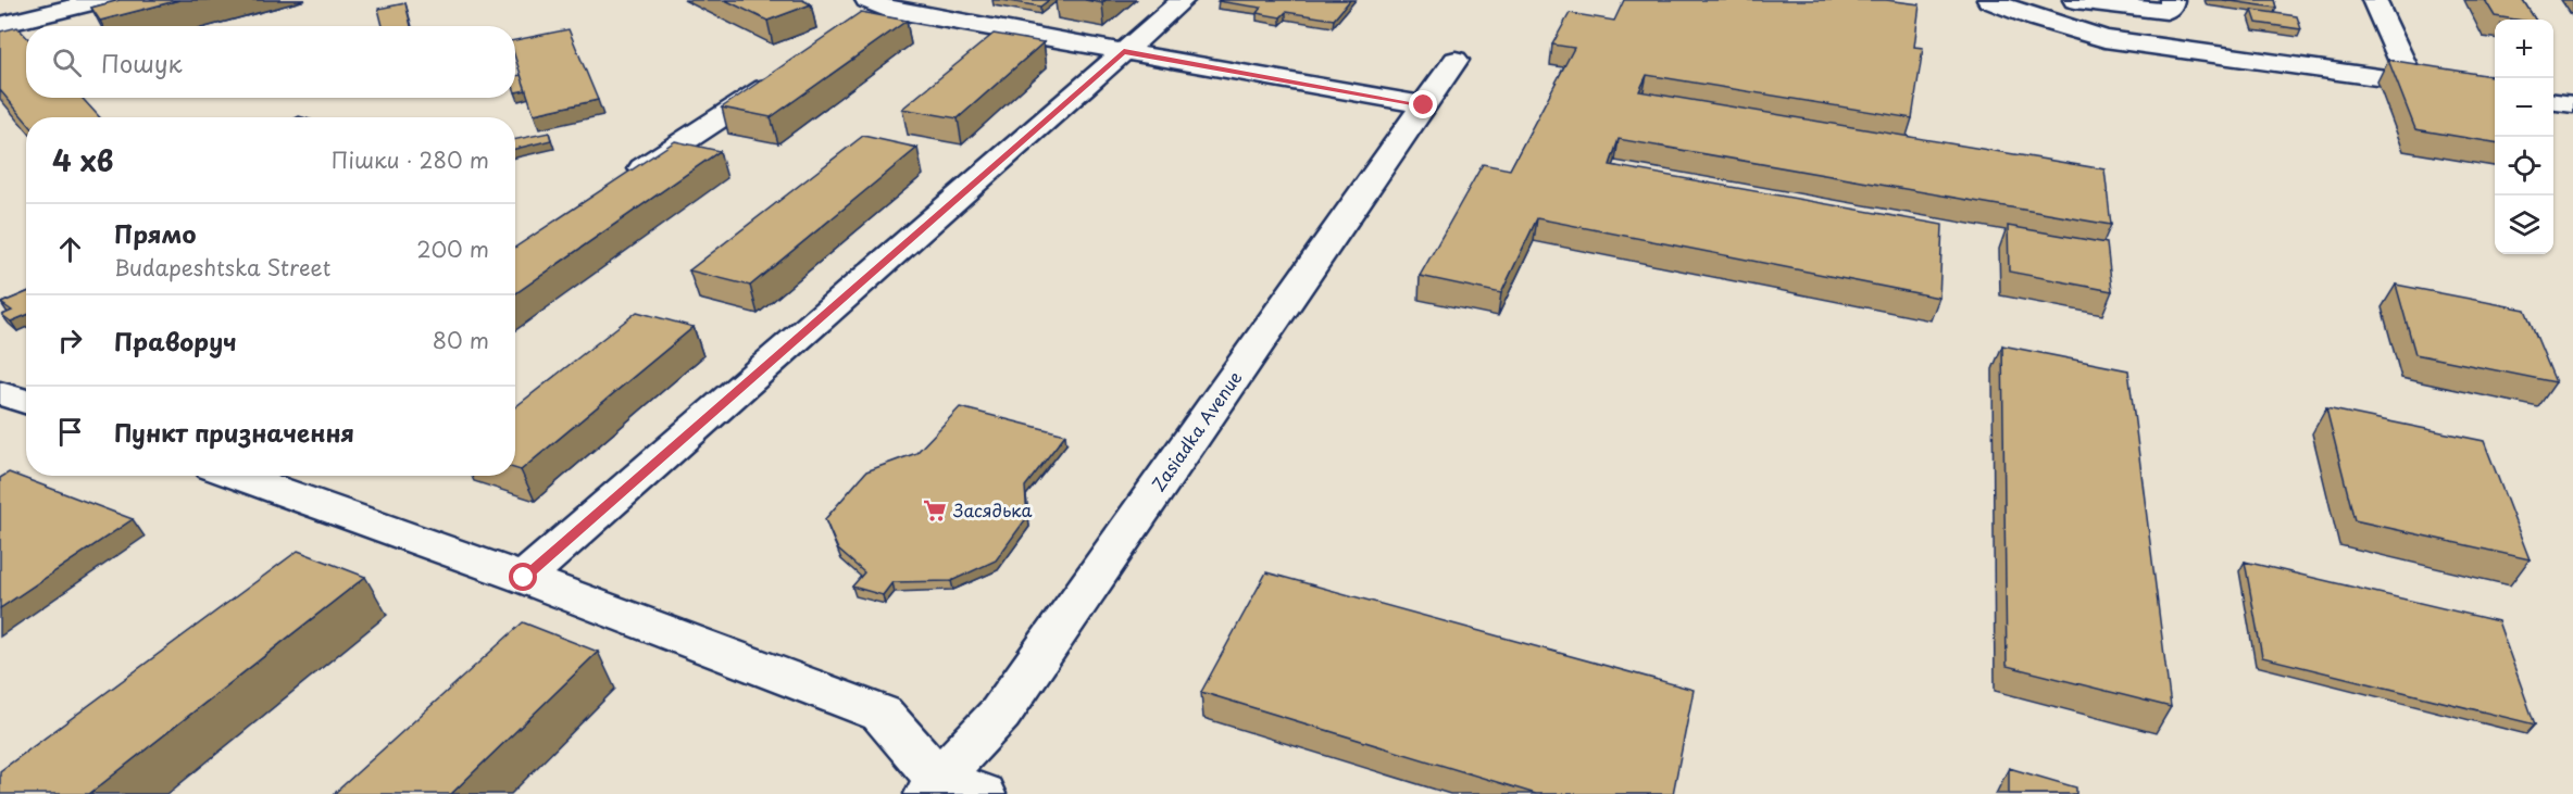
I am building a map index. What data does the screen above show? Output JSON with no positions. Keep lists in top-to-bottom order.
{
  "streets": {
    "street": ["Zasiadka Avenue"]
  },
  "places": {
    "supermarket": ["Засядька"]
  },
  "page": {
    "map_buttons": ["+", "−"],
    "search": "Пошук",
    "heading": ["4 хв", "Пішки · 280 m"],
    "list": [
      ["Прямо", "Budapeshtska Street", "200 m"],
      ["Праворуч", "80 m"],
      "Пункт призначення"
    ]
  }
}
